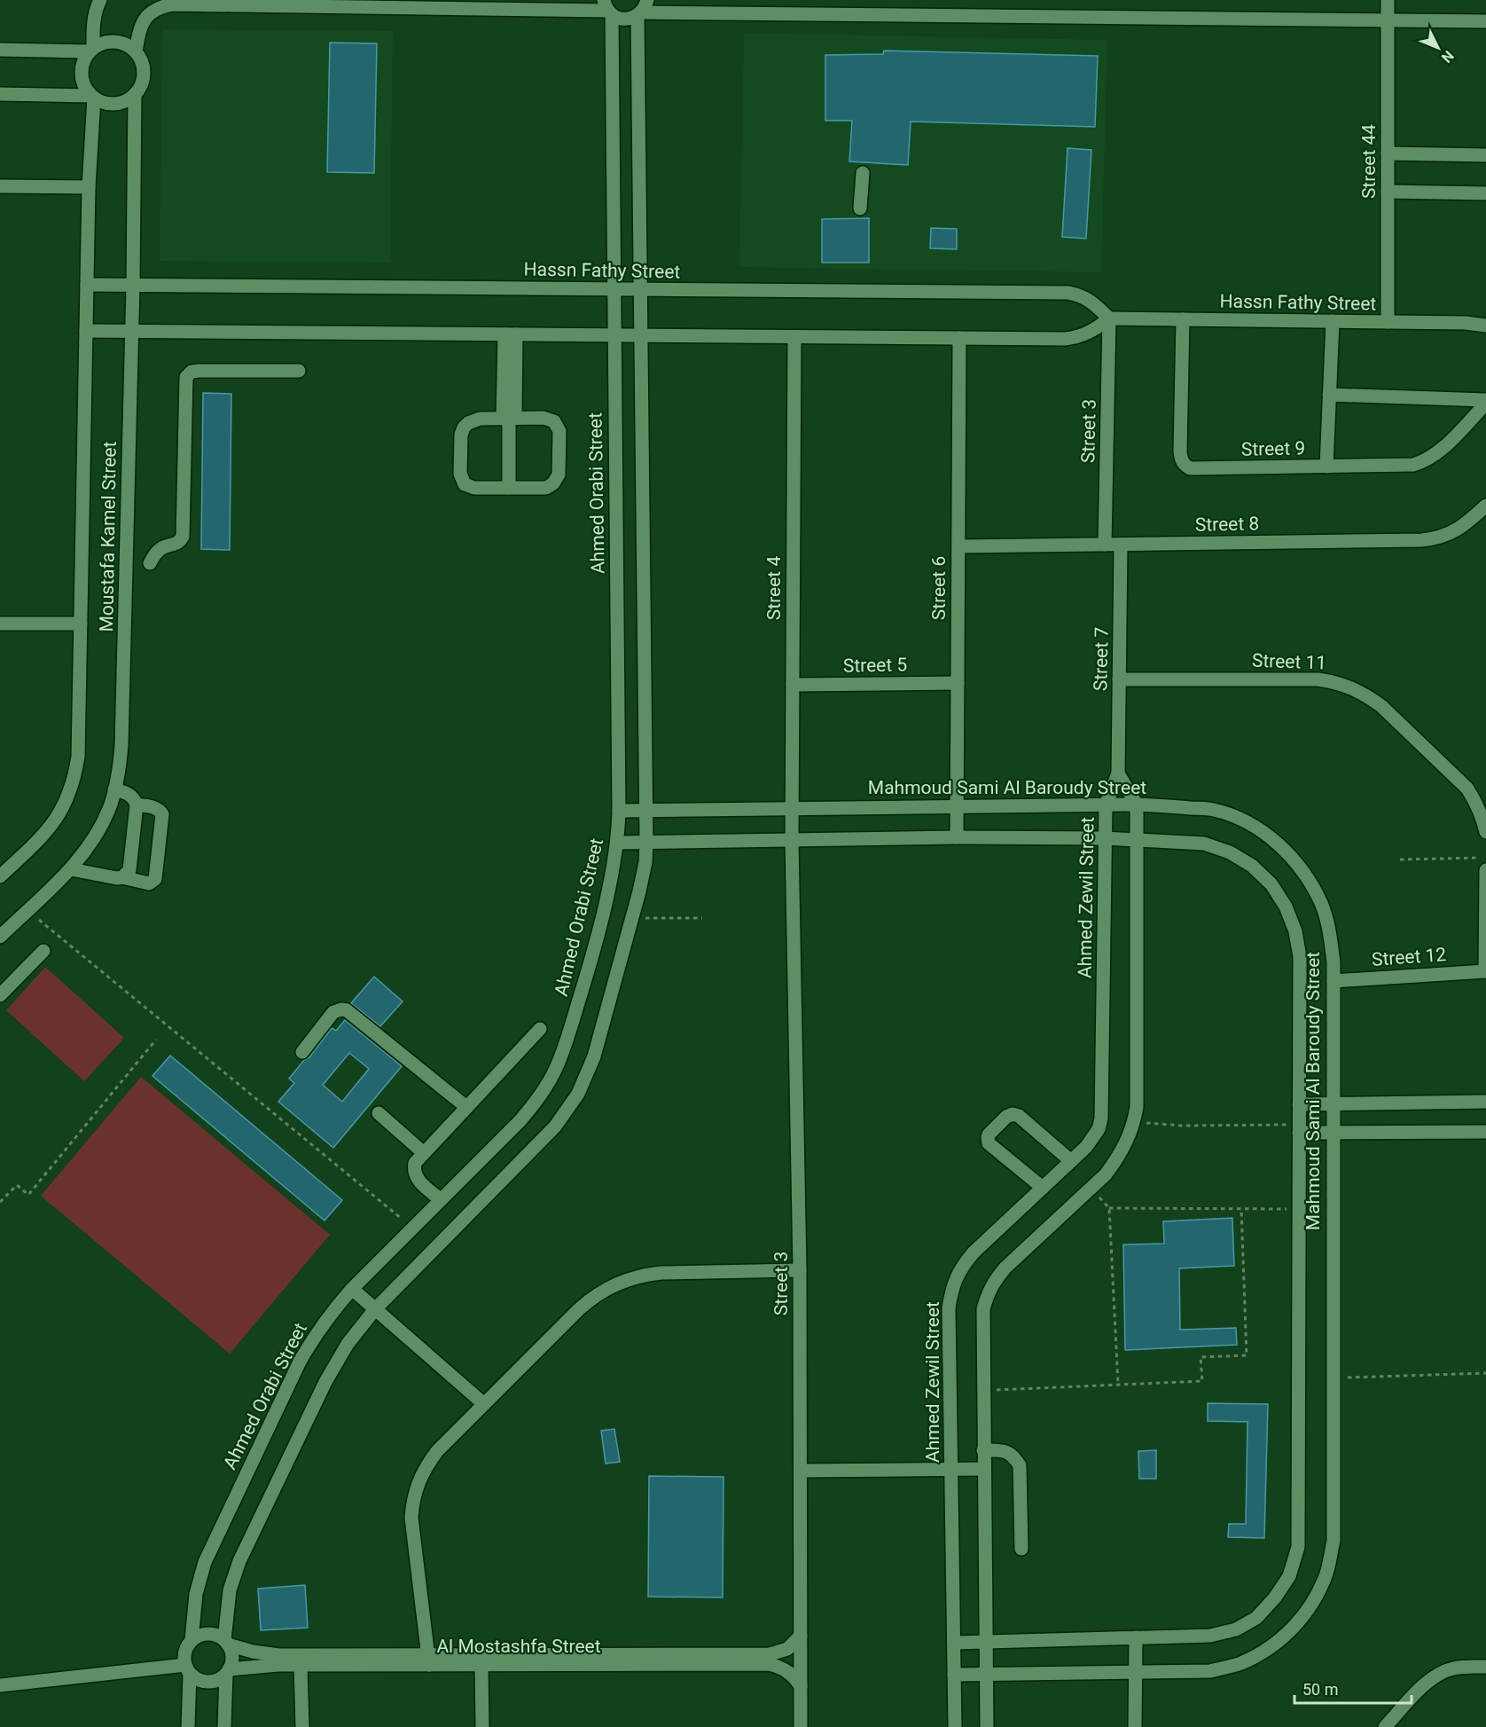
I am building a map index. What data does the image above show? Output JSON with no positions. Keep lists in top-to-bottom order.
{
  "streets": {
    "street": [
      "Street 44",
      "Hassn Fathy Street",
      "Street 3",
      "Street 9",
      "Ahmed Orabi Street",
      "Street 8",
      "Moustafa Kamel Street",
      "Street 4",
      "Street 6",
      "Street 7",
      "Street 11",
      "Street 5",
      "Mahmoud Sami Al Baroudy Street",
      "Ahmed Zewil Street",
      "Street 12",
      "Al Mostashfa Street"
    ]
  },
  "crossings": [
    ["Street 44", "Hassn Fathy Street"],
    ["Hassn Fathy Street", "Street 3"],
    ["Hassn Fathy Street", "Street 9"],
    ["Hassn Fathy Street", "Ahmed Orabi Street"],
    ["Hassn Fathy Street", "Moustafa Kamel Street"],
    ["Street 3", "Street 8"],
    ["Street 3", "Street 4"],
    ["Street 3", "Mahmoud Sami Al Baroudy Street"],
    ["Street 3", "Al Mostashfa Street"],
    ["Ahmed Orabi Street", "Mahmoud Sami Al Baroudy Street"],
    ["Ahmed Orabi Street", "Al Mostashfa Street"],
    ["Street 8", "Street 6"],
    ["Street 8", "Street 7"],
    ["Street 4", "Street 5"],
    ["Street 4", "Mahmoud Sami Al Baroudy Street"],
    ["Street 6", "Street 5"],
    ["Street 6", "Mahmoud Sami Al Baroudy Street"],
    ["Street 7", "Street 11"],
    ["Street 7", "Ahmed Zewil Street"],
    ["Mahmoud Sami Al Baroudy Street", "Ahmed Zewil Street"],
    ["Mahmoud Sami Al Baroudy Street", "Street 12"]
  ],
  "scale_bar": "50 m",
  "north": "bottom right"
}
